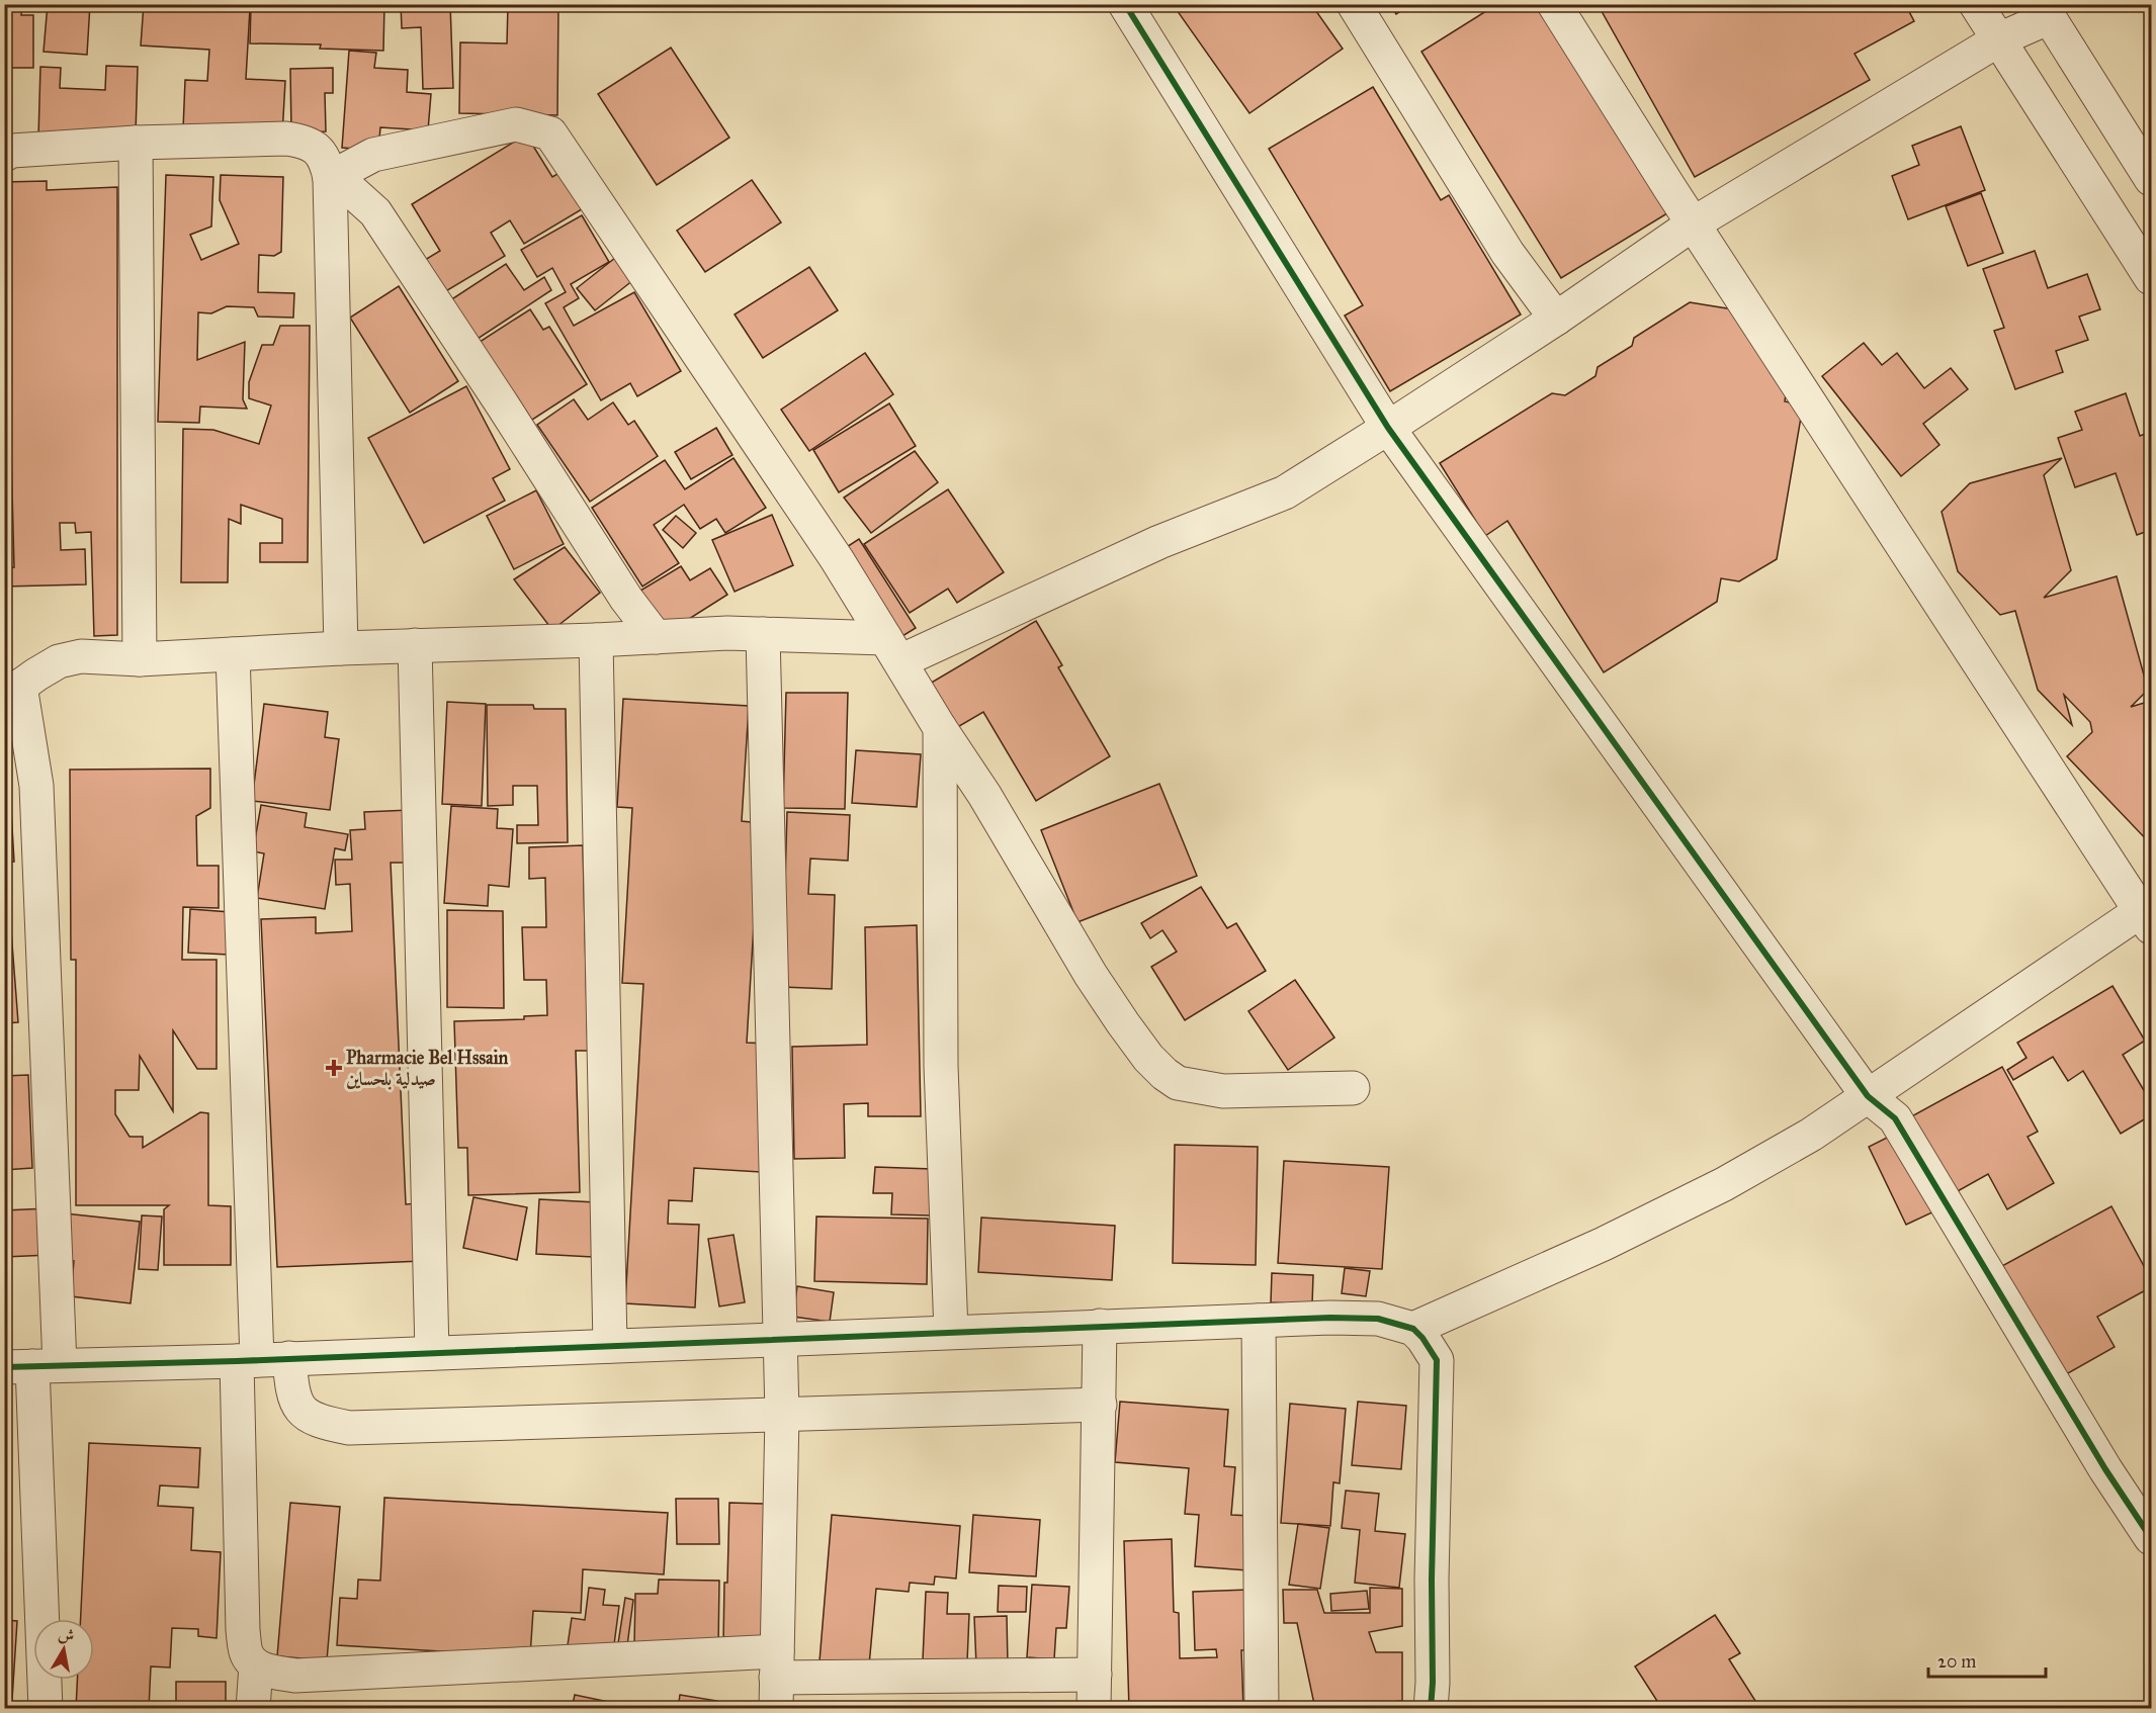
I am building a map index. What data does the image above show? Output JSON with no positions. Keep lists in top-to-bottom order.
{
  "places": {
    "health": ["Pharmacie Bel Hssain صيدلية بلحساين"]
  },
  "scale_bar": "20 m",
  "north": "top"
}
